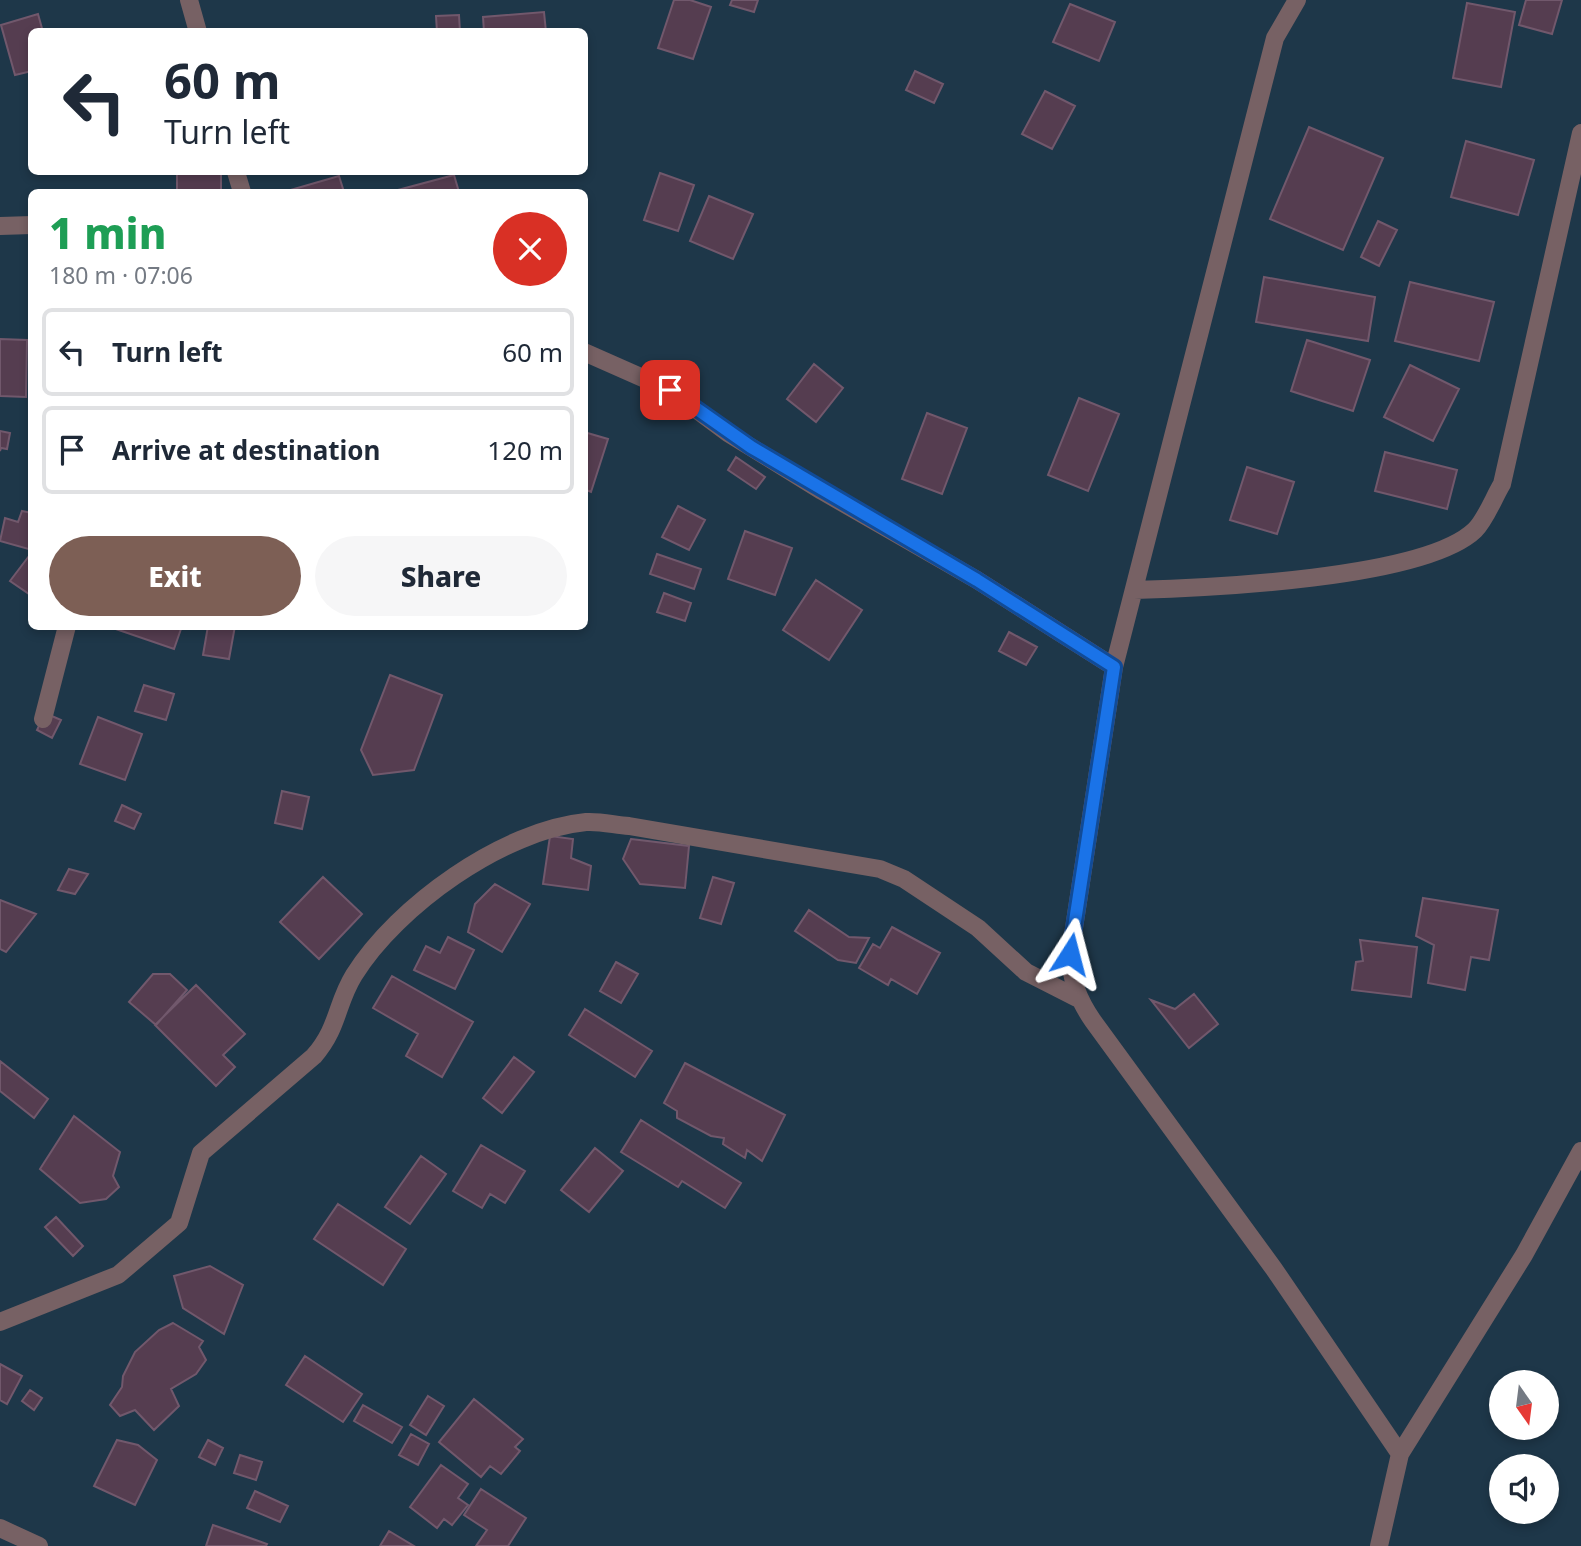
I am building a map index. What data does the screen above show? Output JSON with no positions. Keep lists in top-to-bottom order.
{
  "north": "bottom",
  "page": {
    "turn": ["60 m", "Turn left"],
    "heading": ["1 min", "180 m · 07:06"],
    "list": [
      {
        "name": "Turn left",
        "value": "60 m"
      },
      {
        "name": "Arrive at destination",
        "value": "120 m"
      }
    ],
    "buttons": ["Exit", "Share"]
  }
}
